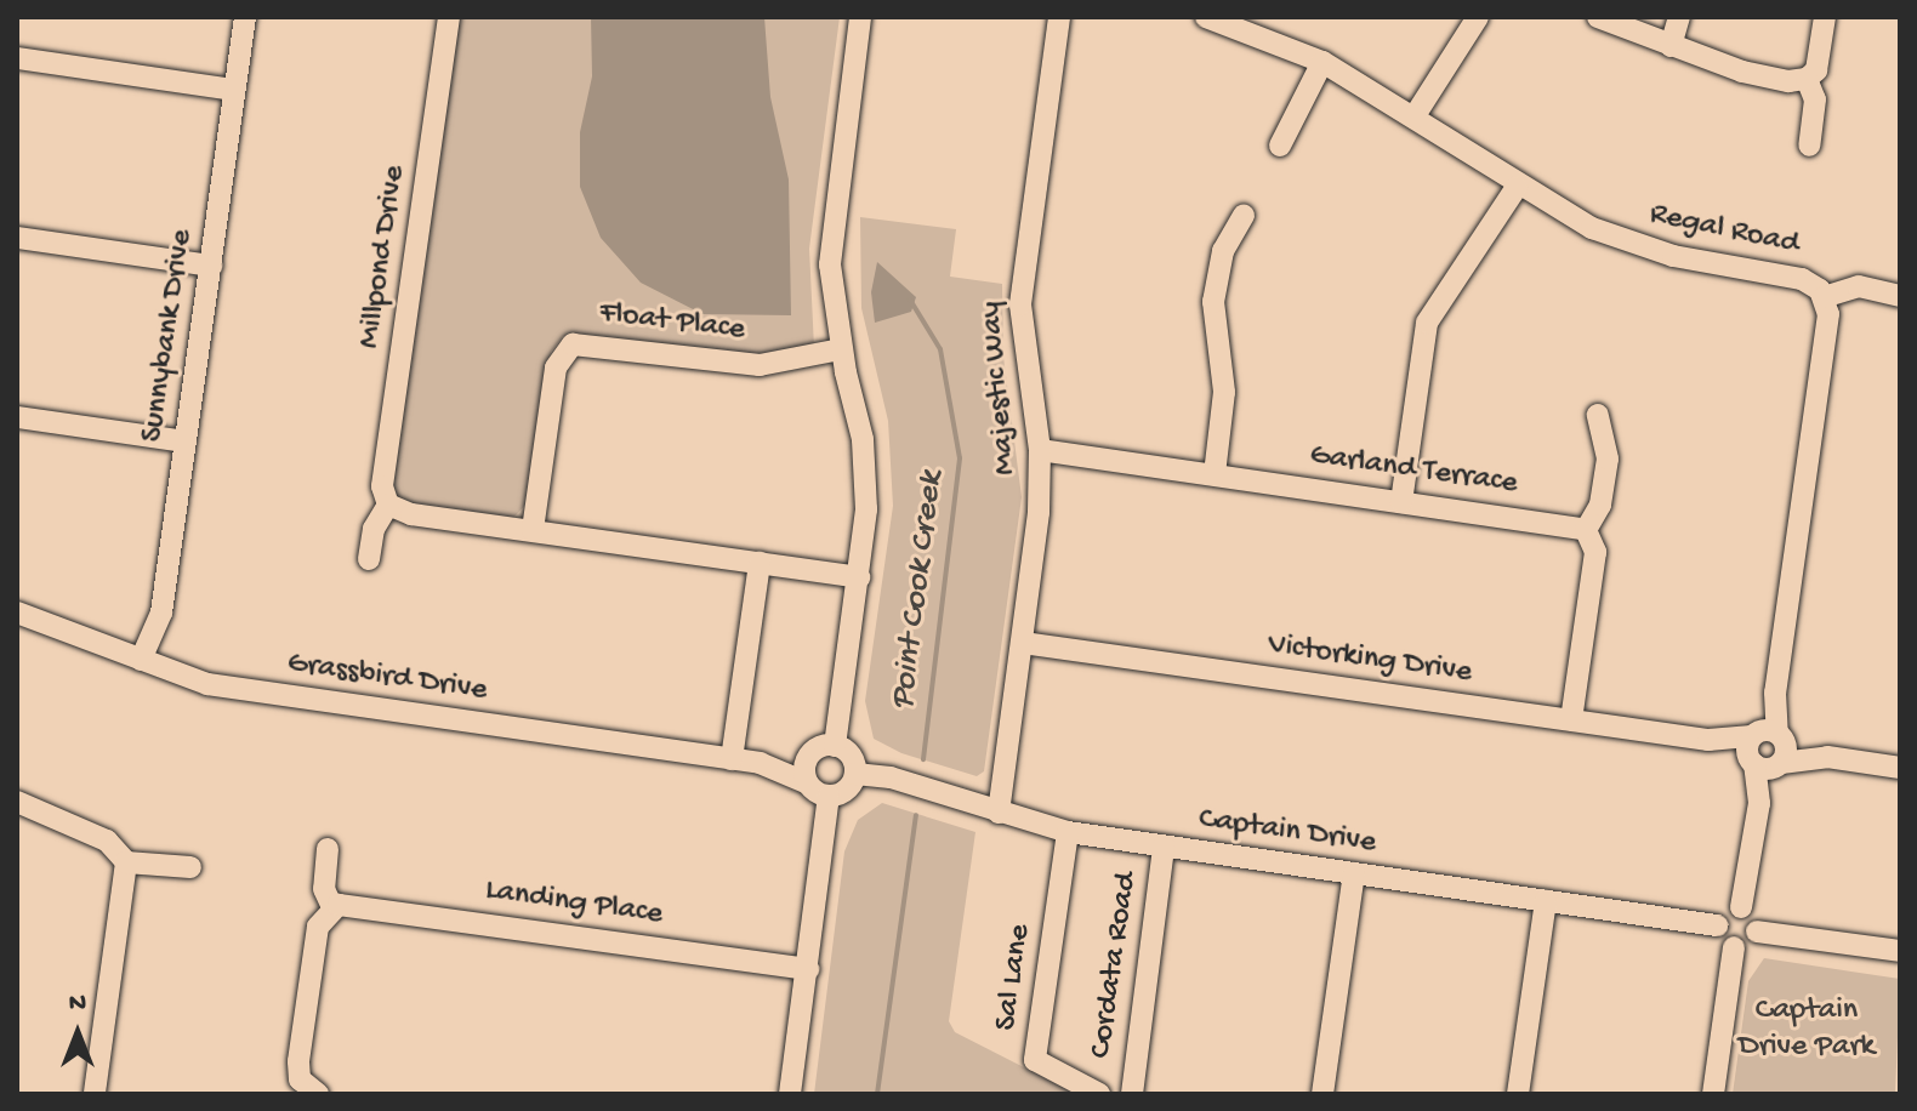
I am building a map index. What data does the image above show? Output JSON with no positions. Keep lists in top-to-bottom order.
{
  "streets": {
    "street": [
      "Regal Road",
      "Millpond Drive",
      "Float Place",
      "Sunnybank Drive",
      "Majestic Way",
      "Garland Terrace",
      "Victorking Drive",
      "Grassbird Drive",
      "Captain Drive",
      "Landing Place",
      "Cordata Road",
      "Sal Lane"
    ]
  },
  "crossings": [
    ["Regal Road", "Victorking Drive"],
    ["Regal Road", "Captain Drive"],
    ["Sunnybank Drive", "Grassbird Drive"],
    ["Majestic Way", "Garland Terrace"],
    ["Majestic Way", "Victorking Drive"],
    ["Majestic Way", "Captain Drive"],
    ["Grassbird Drive", "Captain Drive"],
    ["Captain Drive", "Cordata Road"],
    ["Captain Drive", "Sal Lane"]
  ],
  "water": ["Point Cook Creek"],
  "parks": ["Captain Drive Park"],
  "north": "top"
}
